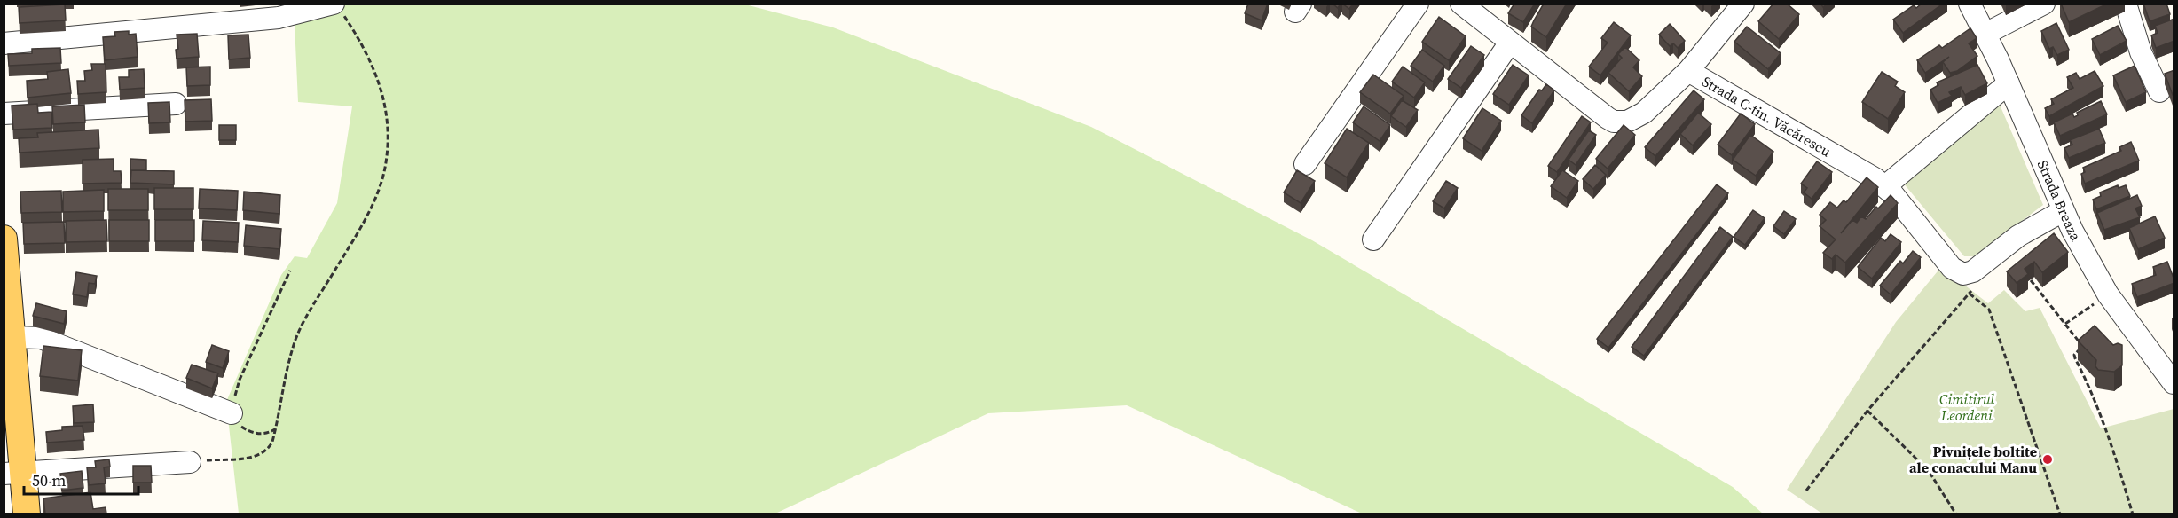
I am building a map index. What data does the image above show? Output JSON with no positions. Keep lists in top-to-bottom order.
{
  "streets": {
    "street": ["Strada C-tin. Văcărescu", "Strada Breaza"]
  },
  "parks": ["Cimitirul Leordeni"],
  "places": ["Pivnițele boltite ale conacului Manu"],
  "scale_bar": "50 m"
}
